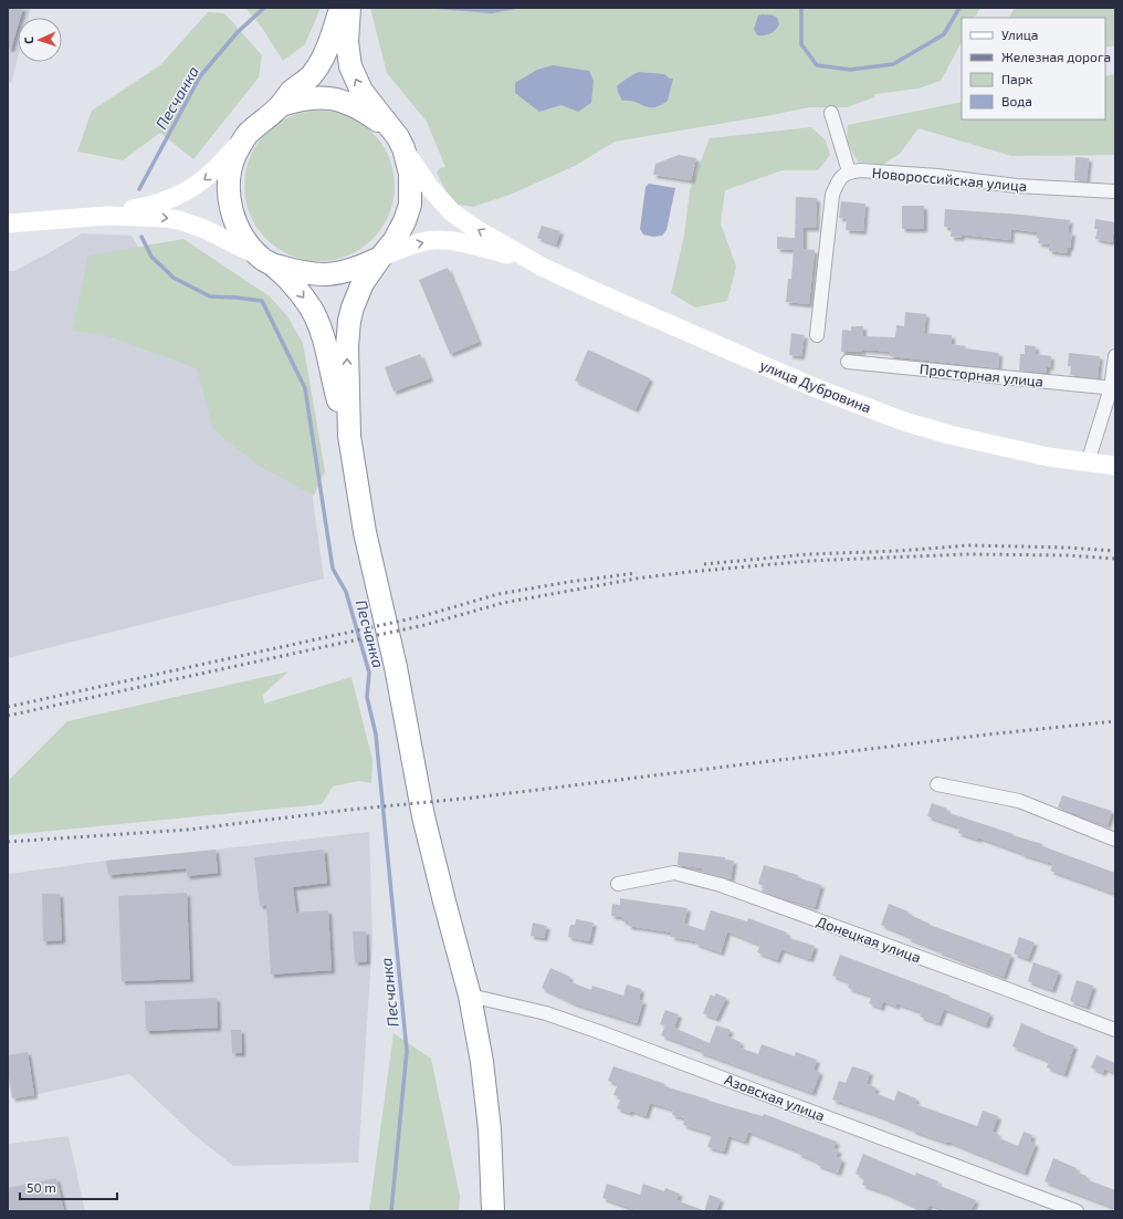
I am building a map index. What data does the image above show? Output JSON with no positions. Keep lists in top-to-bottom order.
{
  "streets": {
    "main road": ["улица Дубровина"],
    "street": [
      "Новороссийская улица",
      "Просторная улица",
      "Донецкая улица",
      "Азовская улица"
    ]
  },
  "water": ["Песчанка"],
  "legend": [
    "Улица",
    "Железная дорога",
    "Парк",
    "Вода"
  ],
  "scale_bar": "50 m",
  "north": "left"
}
